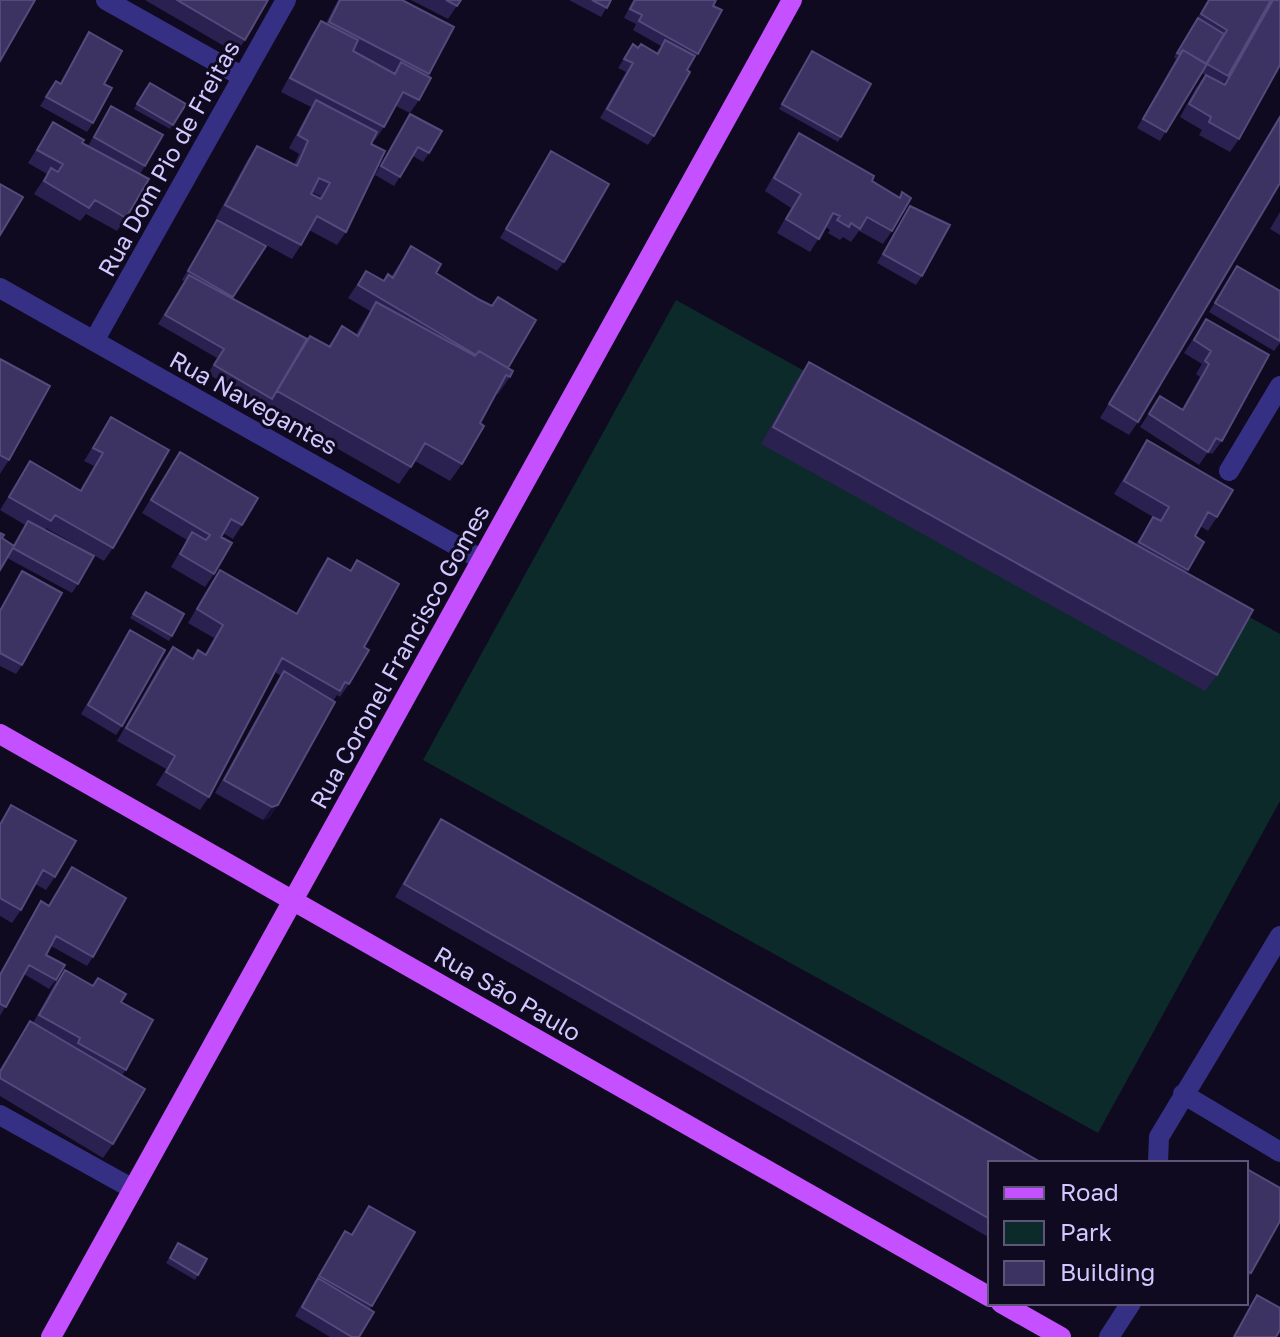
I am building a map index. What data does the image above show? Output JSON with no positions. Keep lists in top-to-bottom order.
{
  "streets": {
    "main road": ["Rua Coronel Francisco Gomes", "Rua São Paulo"],
    "street": ["Rua Dom Pio de Freitas", "Rua Navegantes"]
  },
  "crossings": [
    ["Rua Dom Pio de Freitas", "Rua Navegantes"],
    ["Rua Navegantes", "Rua Coronel Francisco Gomes"],
    ["Rua Coronel Francisco Gomes", "Rua São Paulo"]
  ],
  "legend": ["Road", "Park", "Building"]
}
